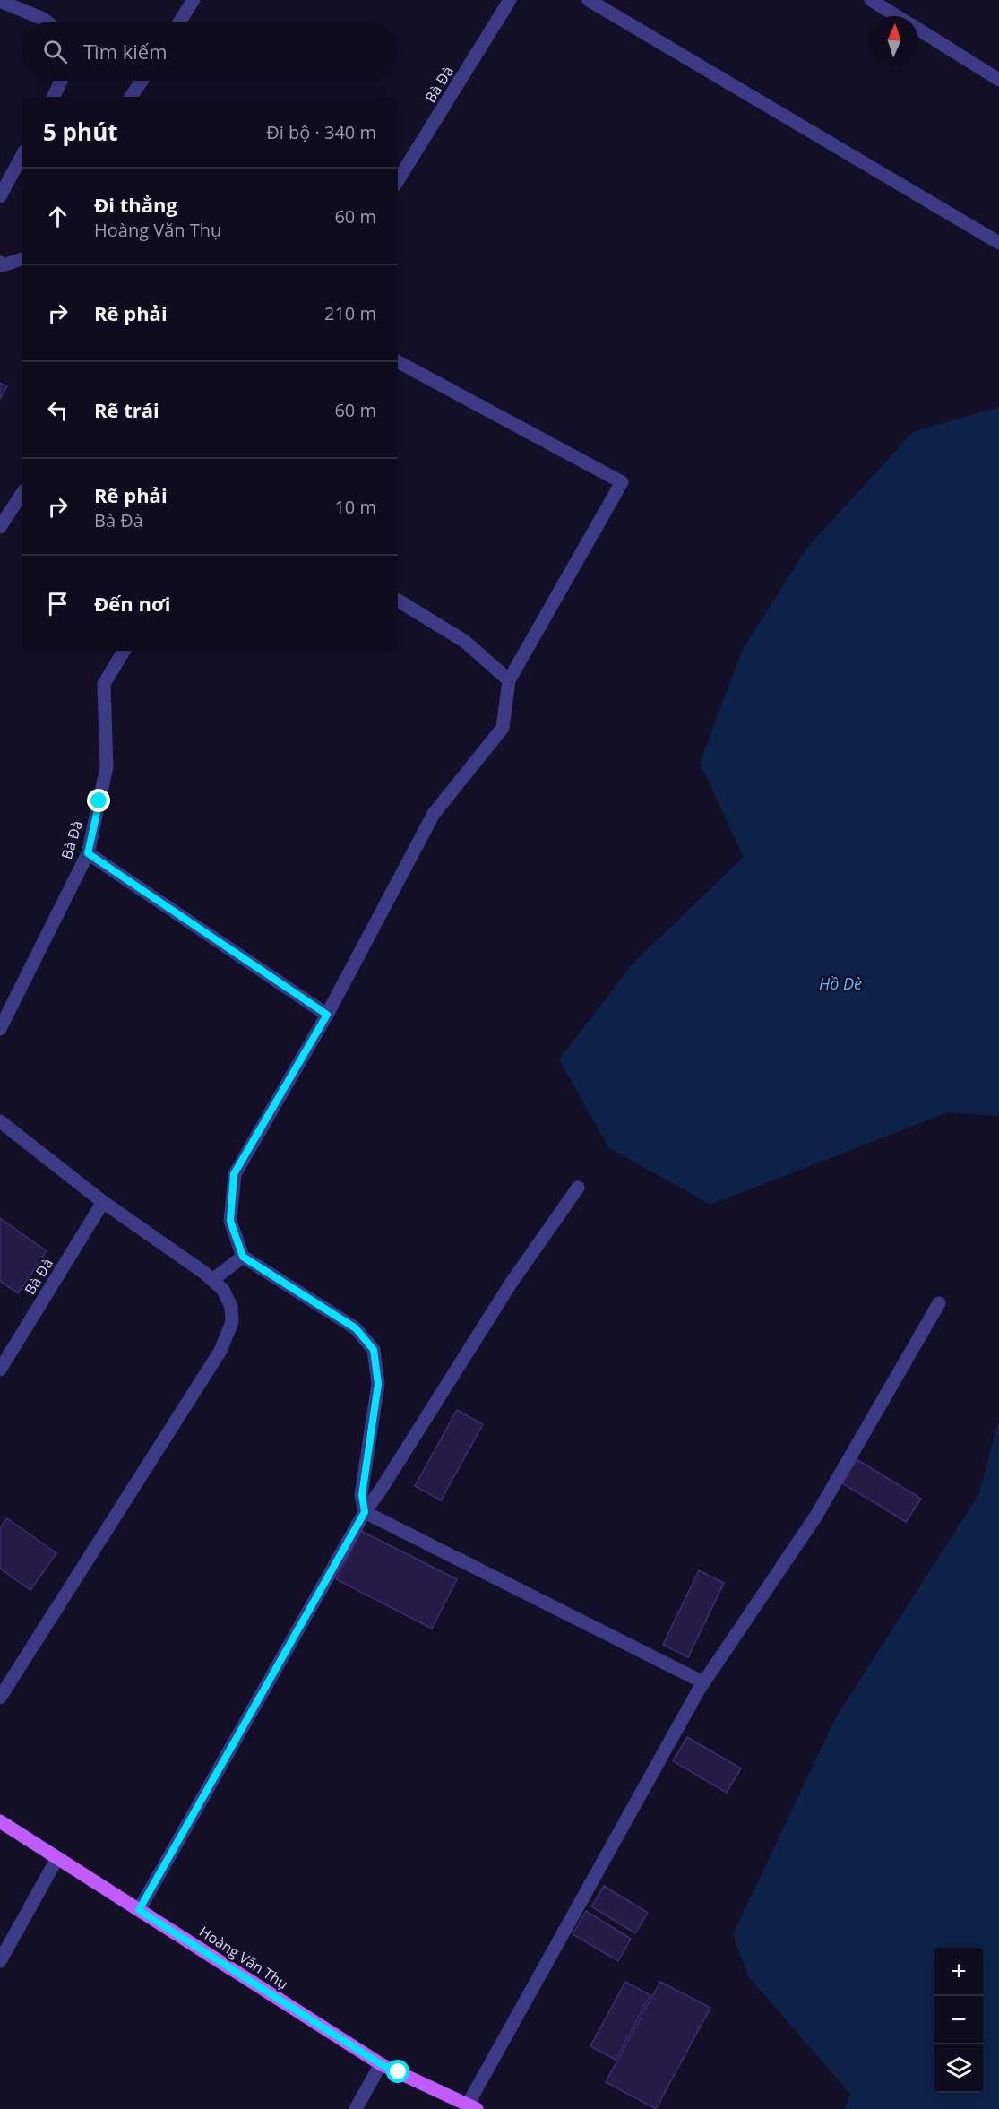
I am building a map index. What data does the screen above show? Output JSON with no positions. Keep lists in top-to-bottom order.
{
  "streets": {
    "main road": ["Hoàng Văn Thụ"],
    "street": ["Bà Đà"]
  },
  "water": ["Hồ Dè"],
  "north": "top",
  "page": {
    "search": "Tìm kiếm",
    "heading": ["5 phút", "Đi bộ · 340 m"],
    "list": [
      ["Đi thẳng", "Hoàng Văn Thụ", "60 m"],
      ["Rẽ phải", "210 m"],
      ["Rẽ trái", "60 m"],
      ["Rẽ phải", "Bà Đà", "10 m"],
      "Đến nơi"
    ],
    "map_buttons": ["+", "−"]
  }
}
